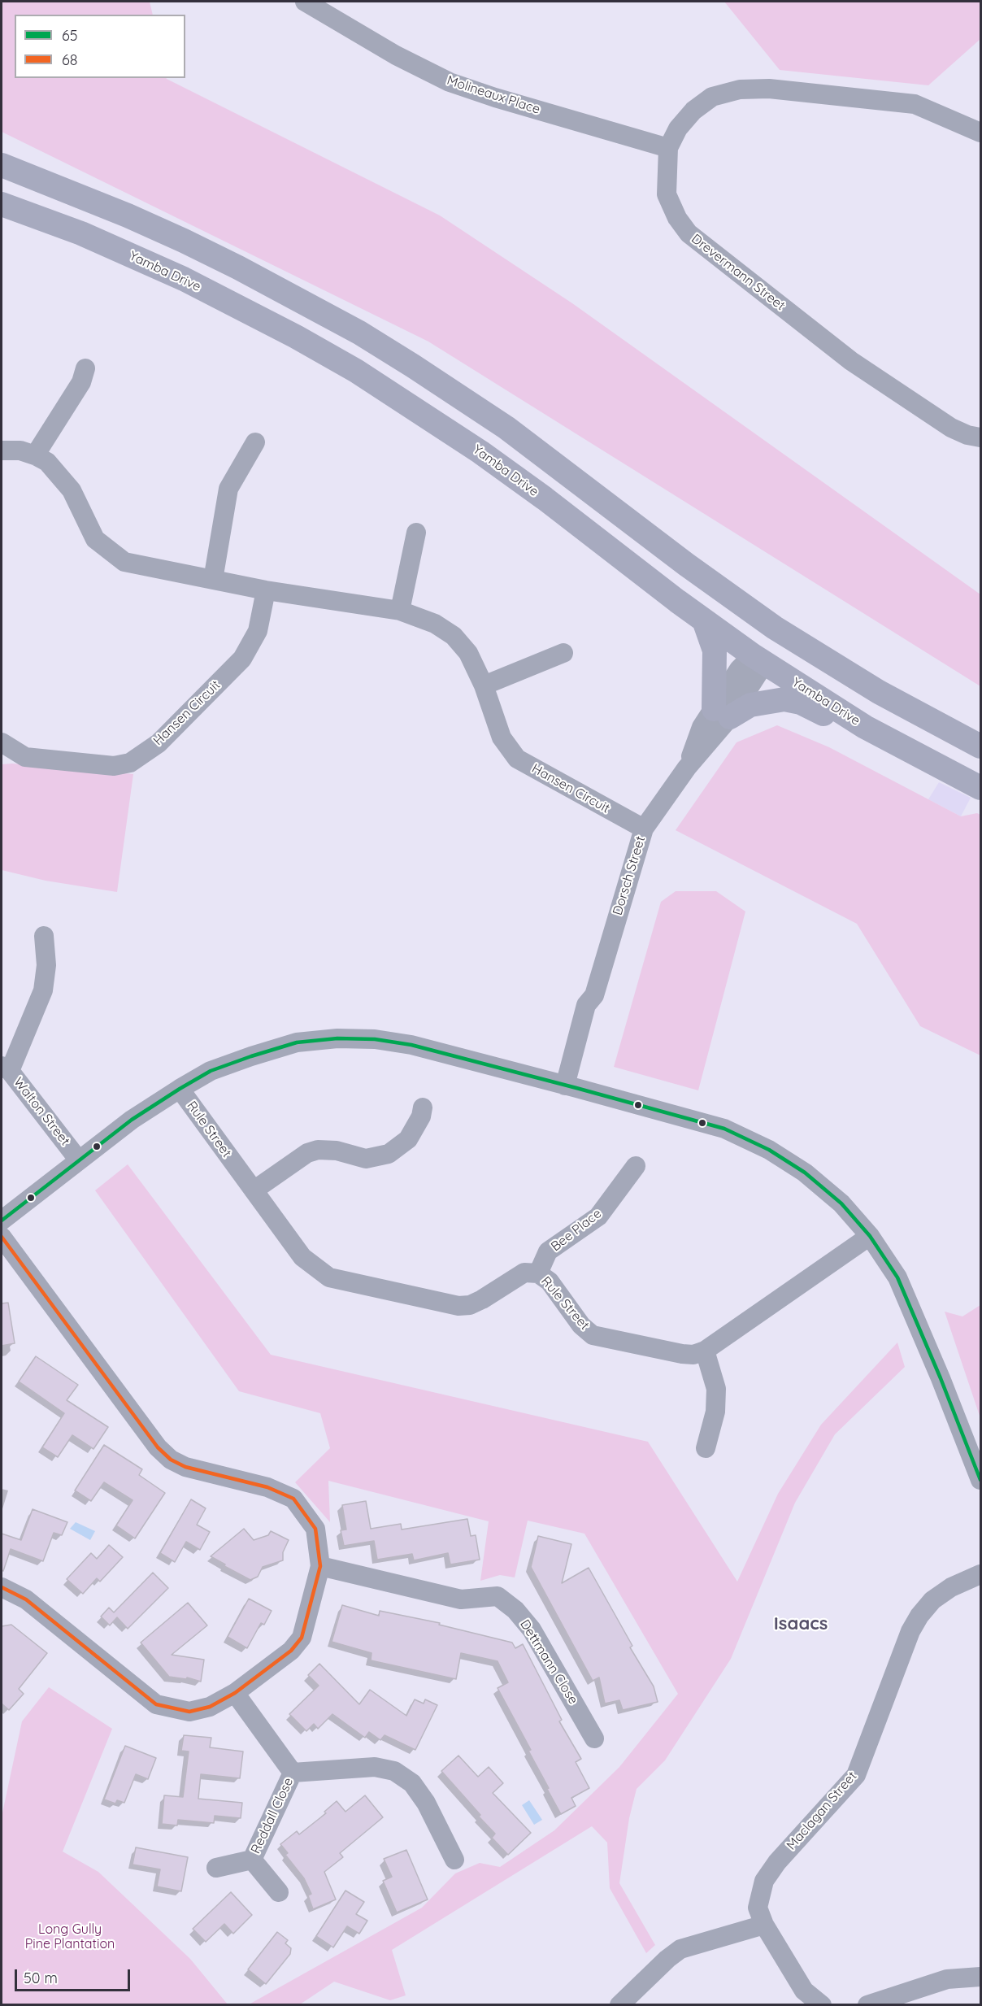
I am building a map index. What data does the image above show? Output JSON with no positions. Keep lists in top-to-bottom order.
{
  "streets": {
    "main road": ["Yamba Drive"],
    "street": [
      "Molineaux Place",
      "Drevermann Street",
      "Hansen Circuit",
      "Dorsch Street",
      "Walton Street",
      "Rule Street",
      "Bee Place",
      "Dettmann Close",
      "Maclagan Street",
      "Reddall Close"
    ]
  },
  "crossings": [
    ["Molineaux Place", "Drevermann Street"],
    ["Yamba Drive", "Dorsch Street"],
    ["Hansen Circuit", "Dorsch Street"],
    ["Rule Street", "Bee Place"]
  ],
  "districts": ["Isaacs"],
  "parks": ["Long Gully Pine Plantation"],
  "lines": ["transit line 65", "transit line 68"],
  "legend": ["65", "68"],
  "scale_bar": "50 m"
}
